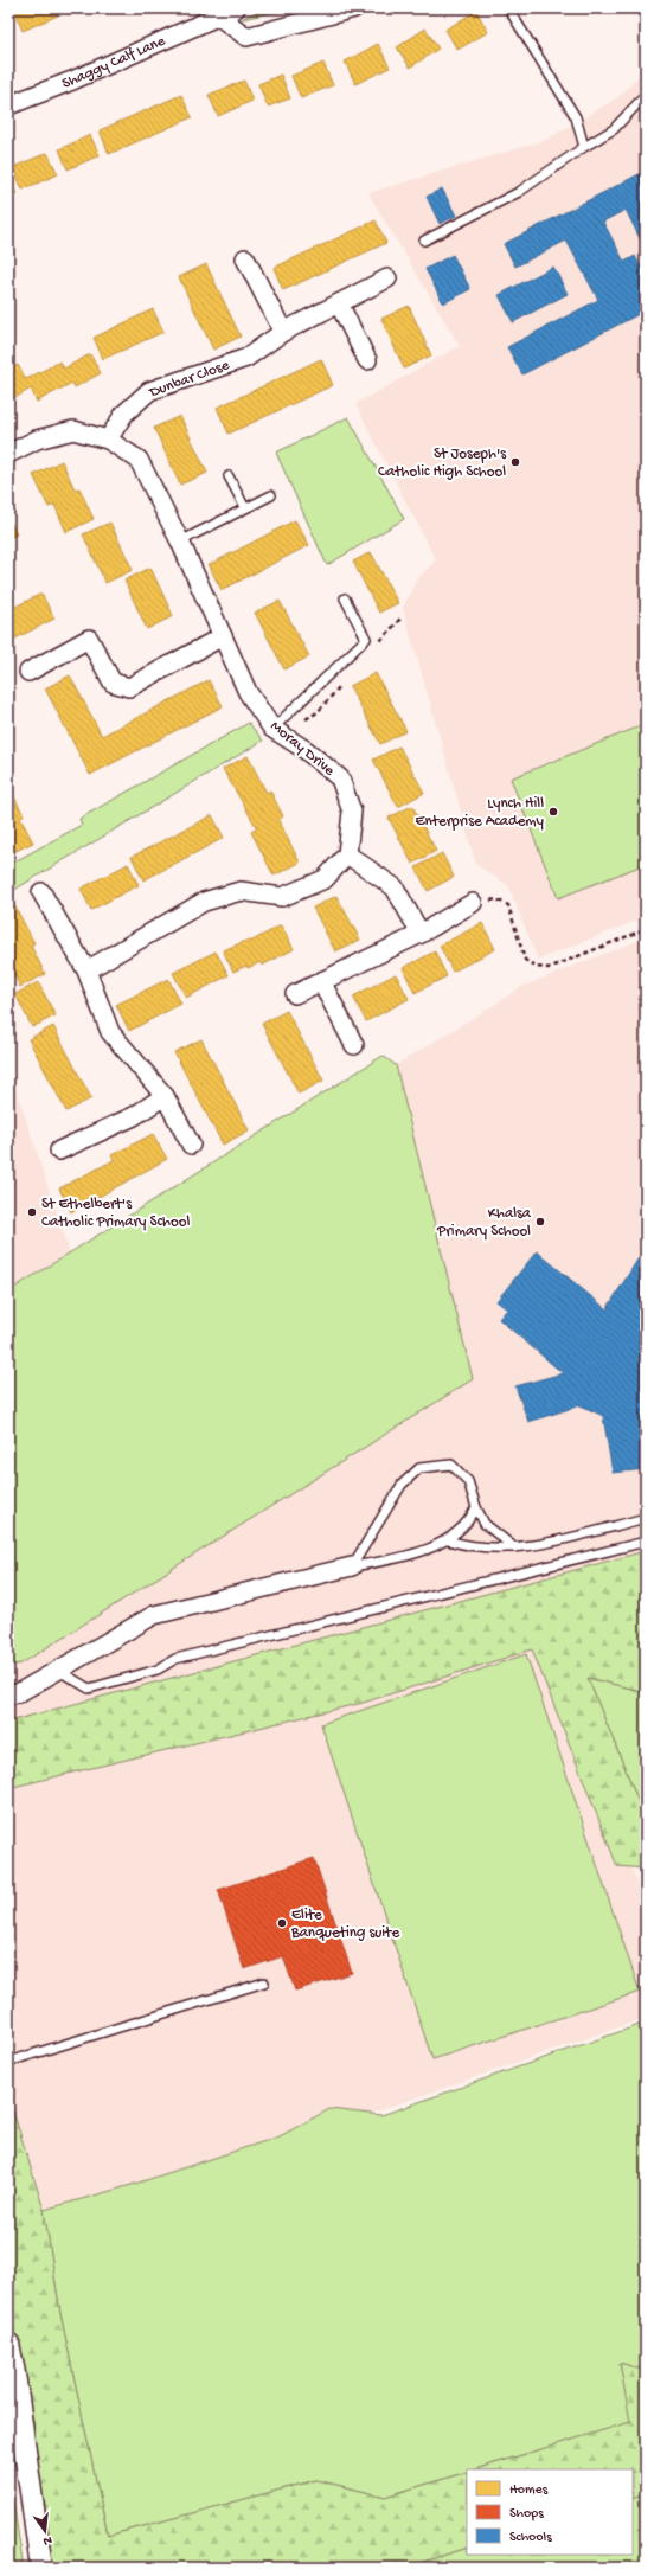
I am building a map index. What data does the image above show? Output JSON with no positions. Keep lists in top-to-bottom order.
{
  "streets": {
    "street": ["Shaggy Calf Lane", "Dunbar Close", "Moray Drive"]
  },
  "crossings": [
    ["Dunbar Close", "Moray Drive"]
  ],
  "places": [
    "St Joseph's Catholic High School",
    "Lynch Hill Enterprise Academy",
    "St Ethelbert's Catholic Primary School",
    "Khalsa Primary School",
    "Elite Banqueting suite"
  ],
  "legend": ["Homes", "Shops", "Schools"],
  "north": "bottom"
}
